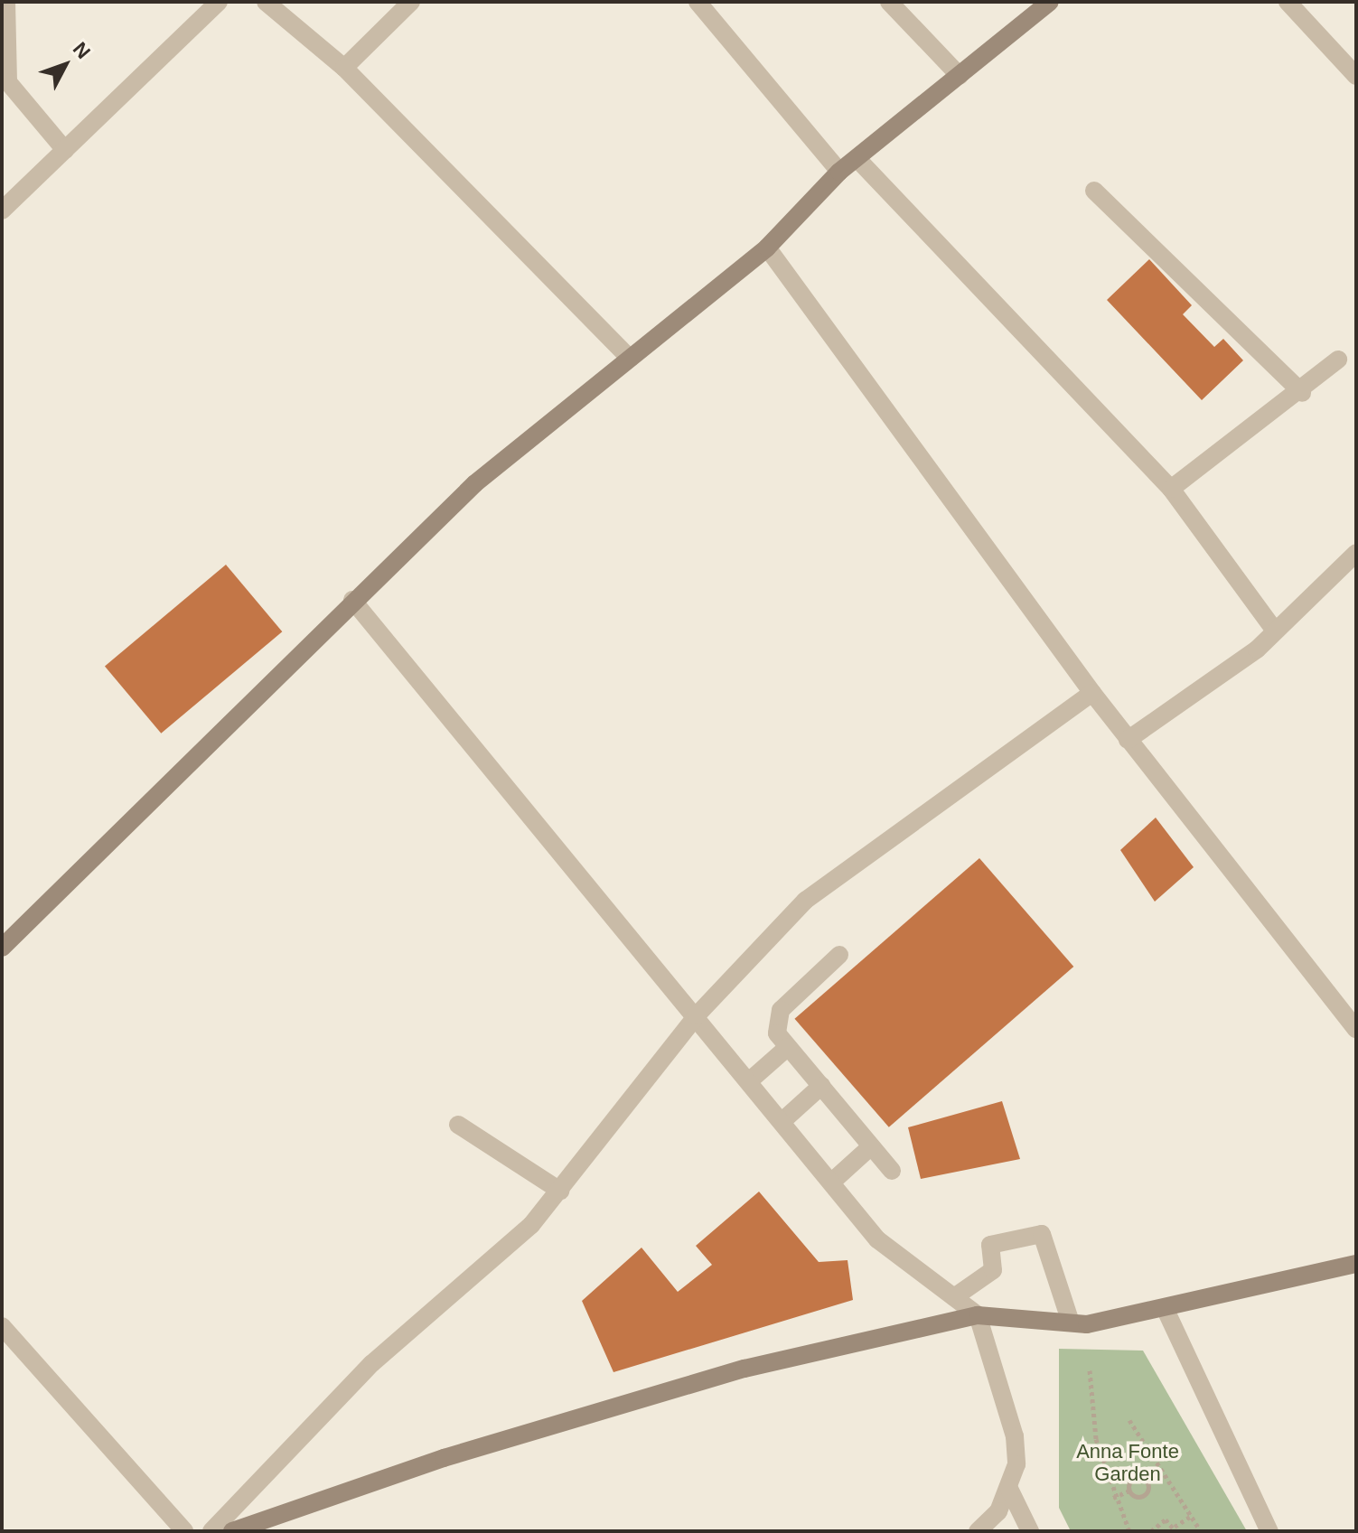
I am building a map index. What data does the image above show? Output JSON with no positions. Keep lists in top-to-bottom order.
{
  "parks": ["Anna Fonte Garden"],
  "north": "top right"
}
